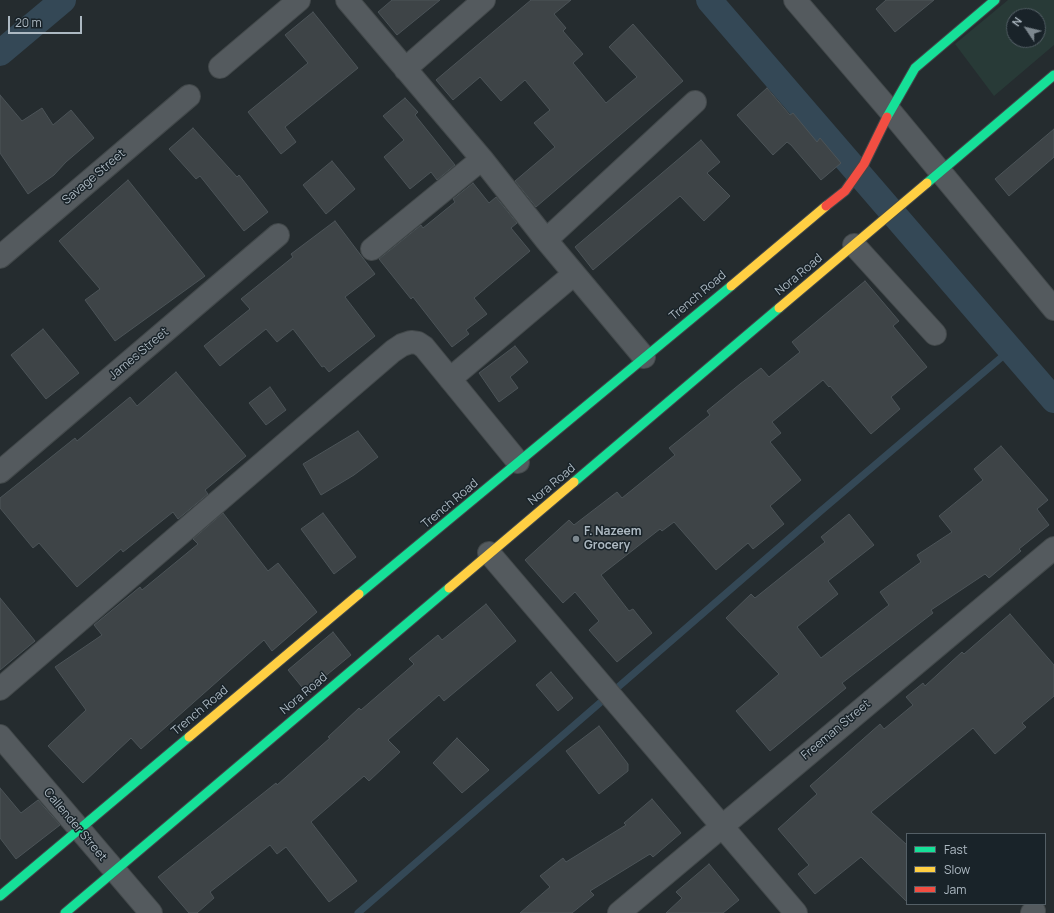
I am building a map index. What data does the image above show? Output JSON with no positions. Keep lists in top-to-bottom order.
{
  "streets": {
    "street": [
      "Savage Street",
      "Nora Road",
      "Trench Road",
      "James Street",
      "Freeman Street",
      "Callender Street"
    ]
  },
  "crossings": [
    ["Nora Road", "Callender Street"],
    ["Trench Road", "Callender Street"]
  ],
  "places": ["F. Nazeem Grocery"],
  "legend": ["Fast", "Slow", "Jam"],
  "scale_bar": "20 m",
  "north": "top left"
}
